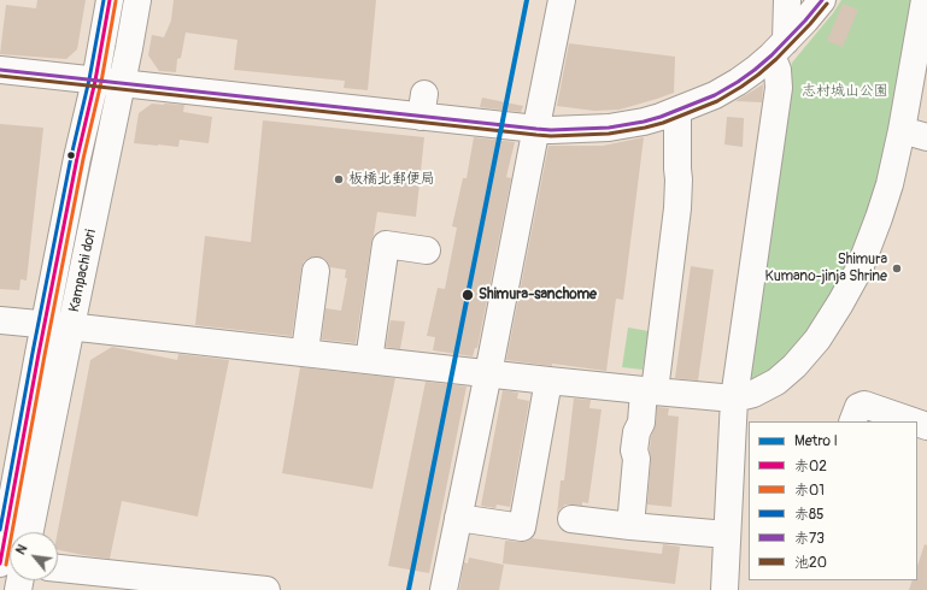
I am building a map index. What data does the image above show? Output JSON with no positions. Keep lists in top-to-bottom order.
{
  "streets": {
    "street": ["Kampachi dori"]
  },
  "parks": ["志村城山公園"],
  "places": ["板橋北郵便局", "Shimura Kumano-jinja Shrine", "Shimura-sanchome"],
  "lines": [
    "metro line I",
    "transit line 赤02",
    "transit line 赤85",
    "transit line 赤73",
    "transit line 赤01",
    "transit line 池20"
  ],
  "legend": [
    "Metro I",
    "赤02",
    "赤01",
    "赤85",
    "赤73",
    "池20"
  ],
  "north": "top left"
}
